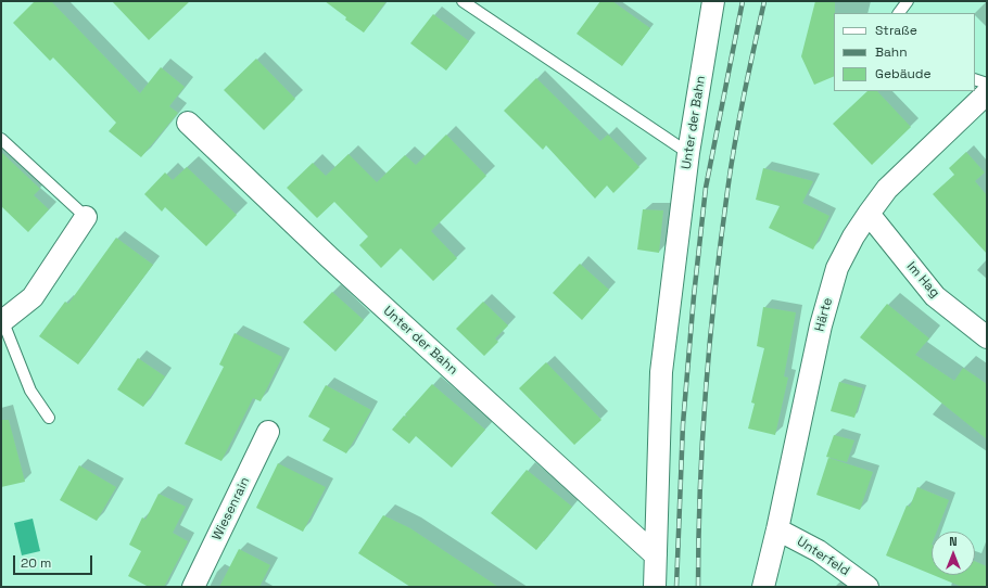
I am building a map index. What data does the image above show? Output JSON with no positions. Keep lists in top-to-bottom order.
{
  "streets": {
    "street": [
      "Unter der Bahn",
      "Im Hag",
      "Härte",
      "Wiesenrain",
      "Unterfeld"
    ]
  },
  "crossings": [
    ["Im Hag", "Härte"],
    ["Härte", "Unterfeld"]
  ],
  "legend": ["Straße", "Bahn", "Gebäude"],
  "scale_bar": "20 m",
  "north": "top"
}
